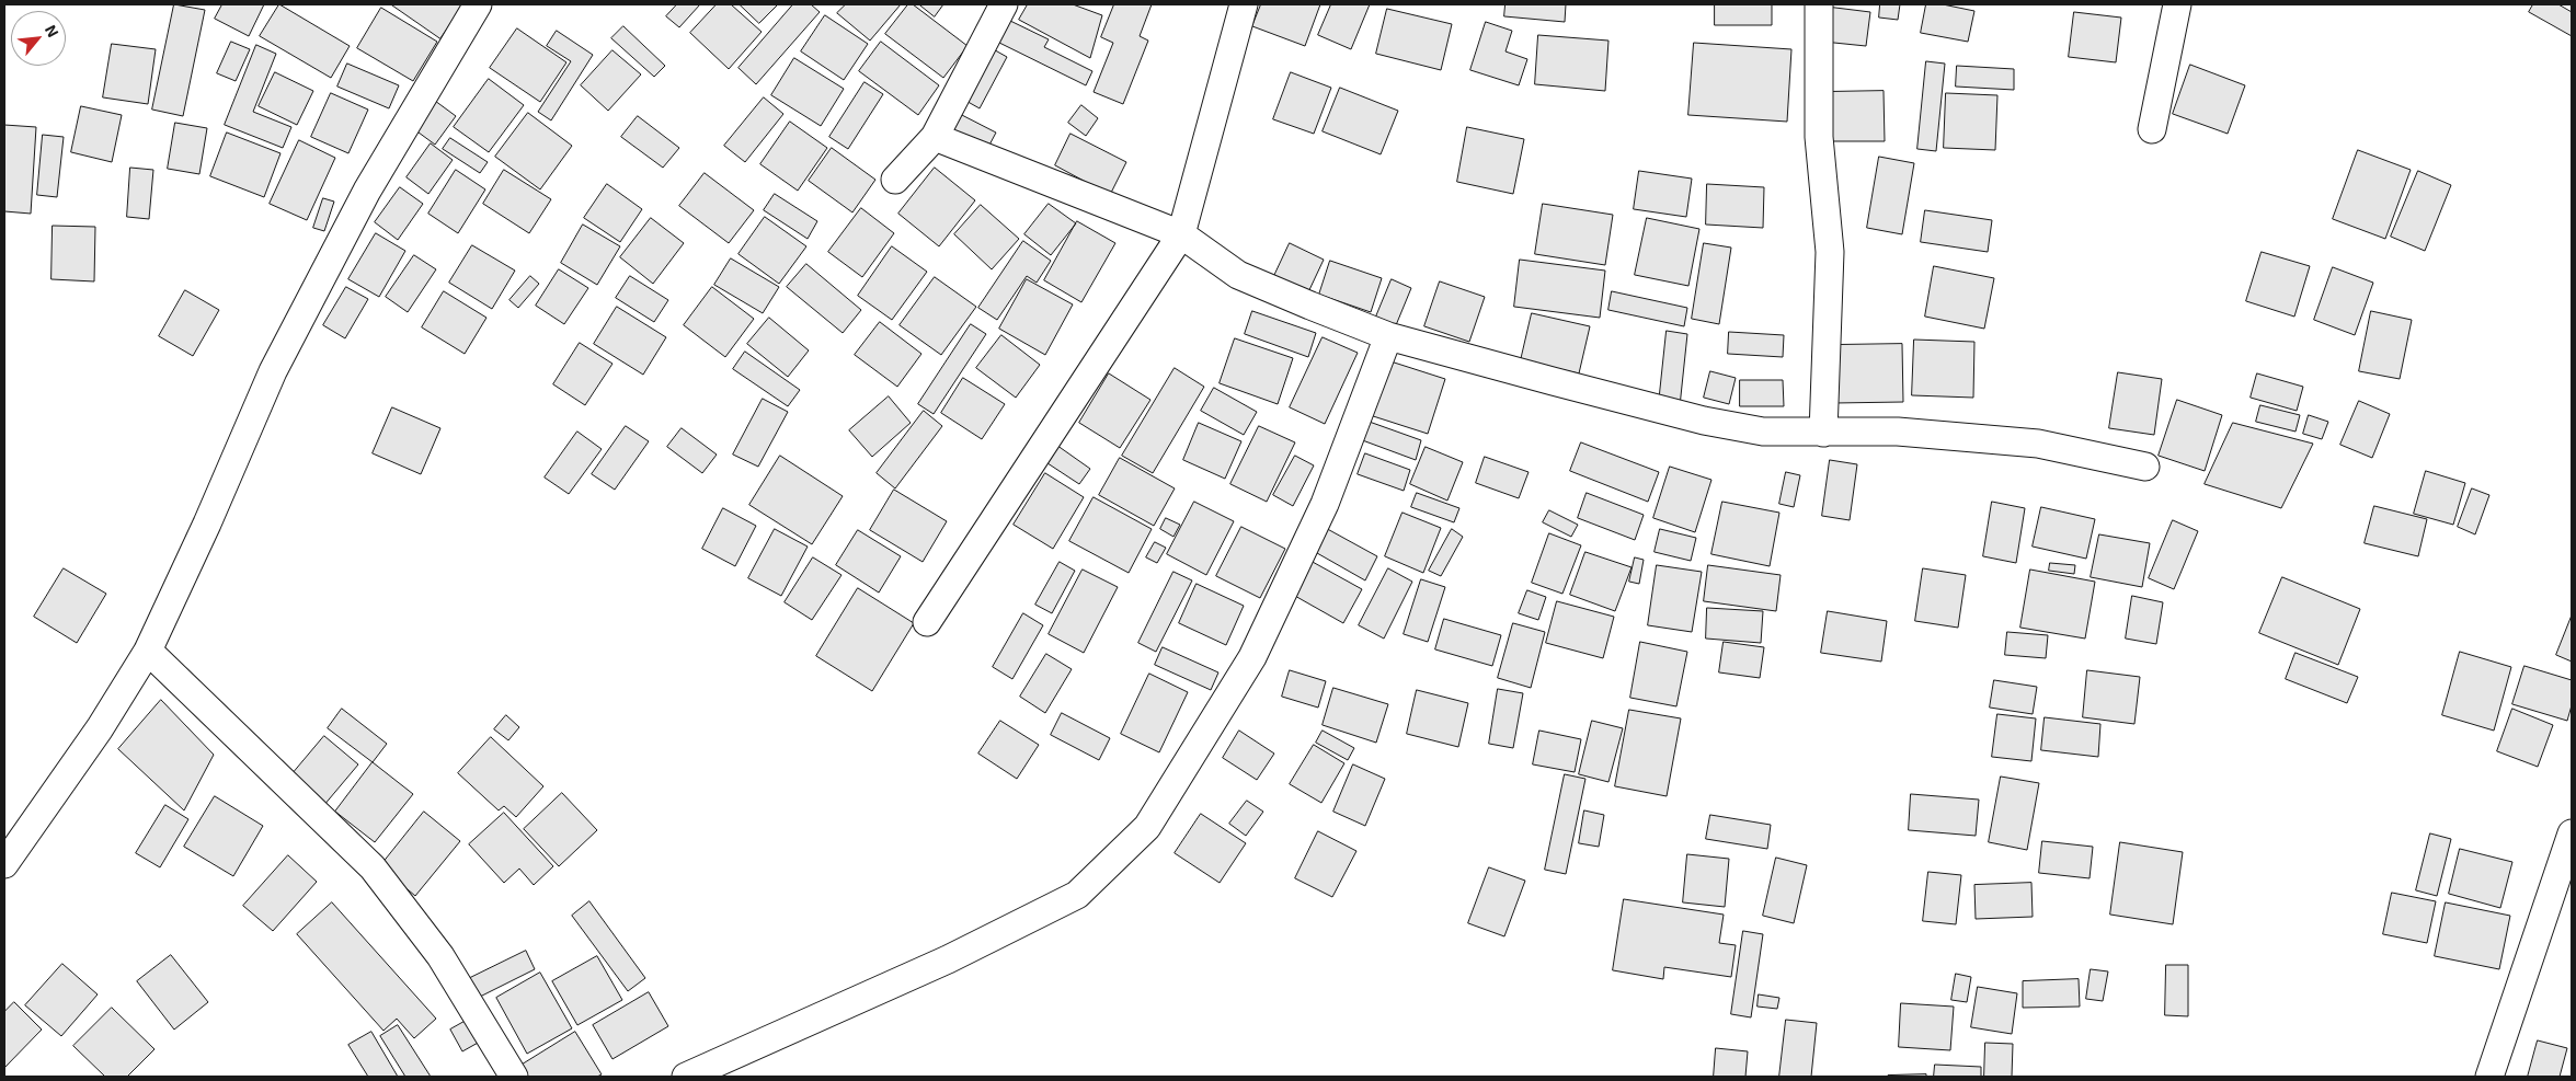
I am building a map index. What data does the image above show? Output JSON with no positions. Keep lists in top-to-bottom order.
{
  "north": "top right"
}
